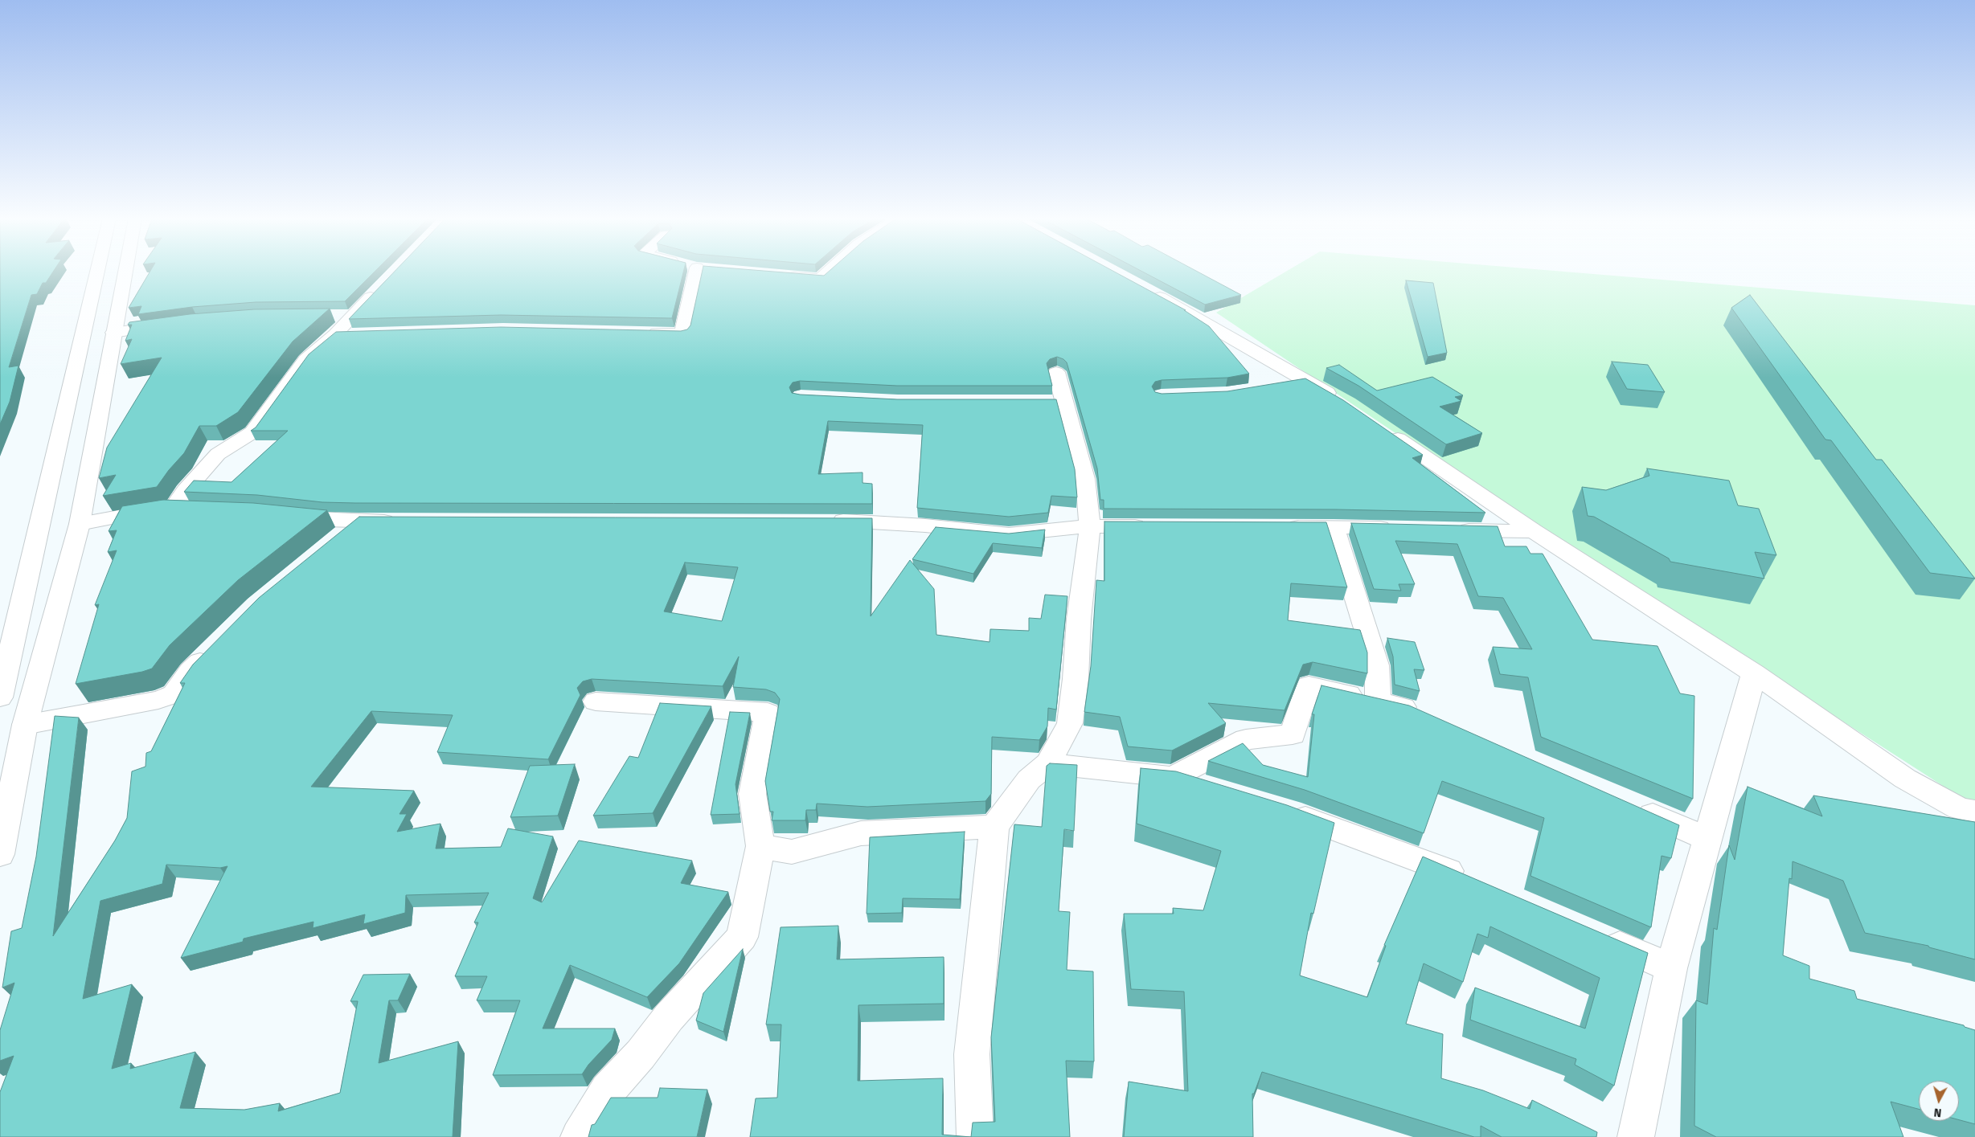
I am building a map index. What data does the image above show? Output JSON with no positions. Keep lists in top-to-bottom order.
{
  "north": "bottom"
}
